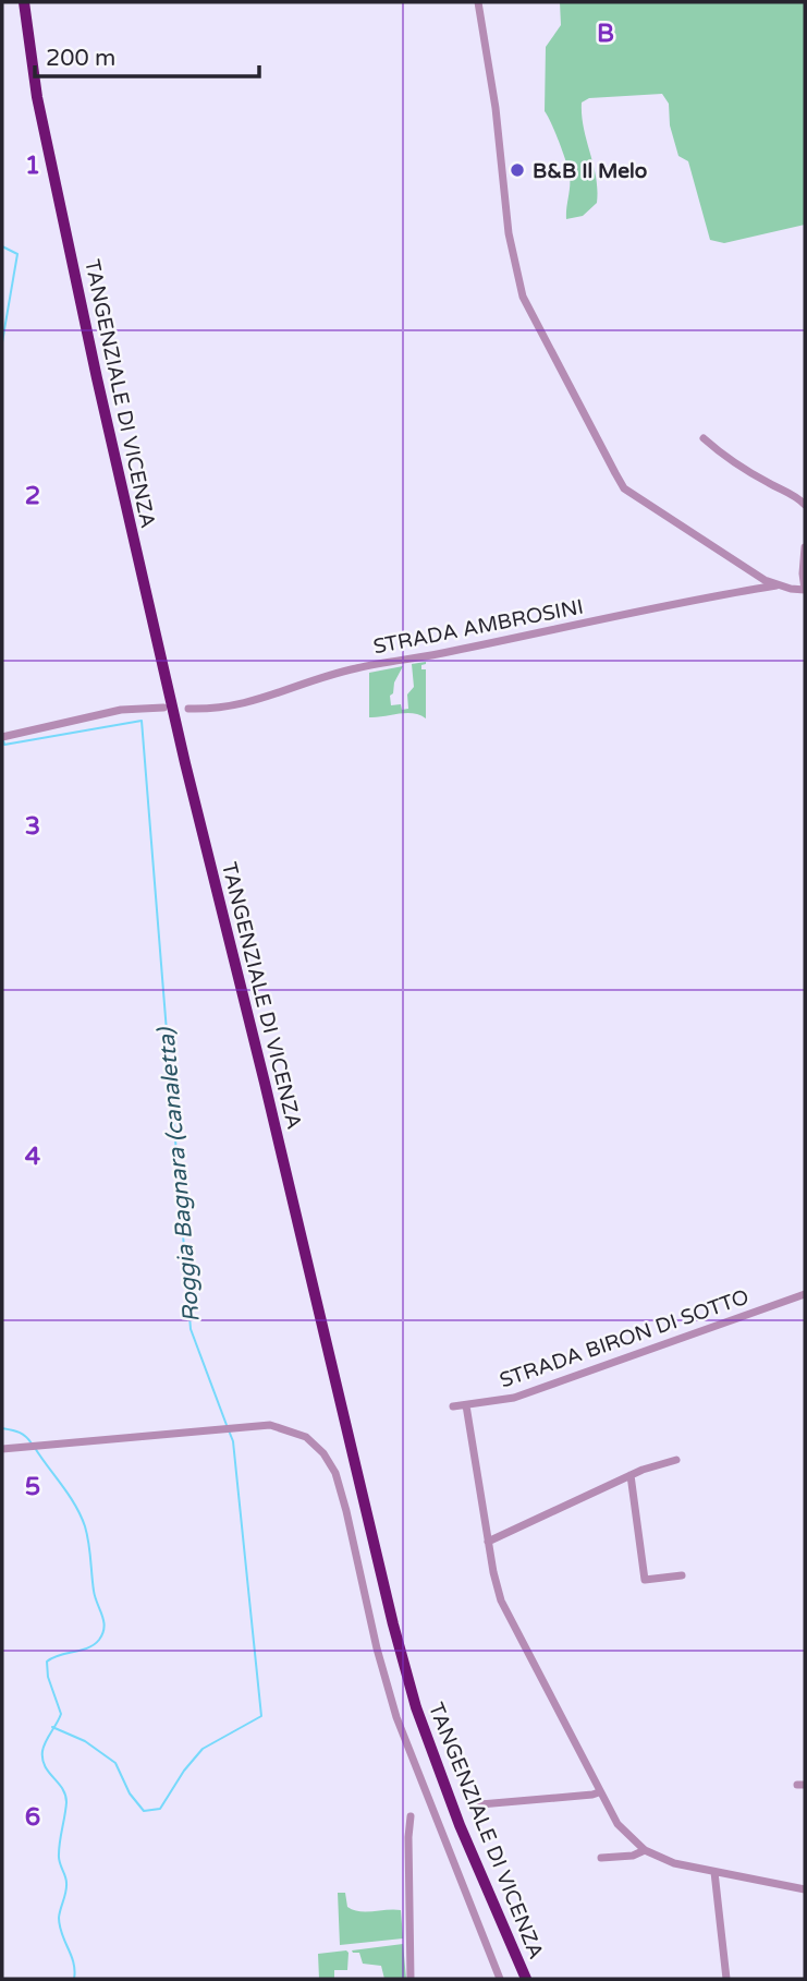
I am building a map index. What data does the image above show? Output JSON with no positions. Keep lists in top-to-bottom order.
{
  "streets": {
    "highway": ["TANGENZIALE DI VICENZA"],
    "street": ["STRADA AMBROSINI", "STRADA BIRON DI SOTTO"]
  },
  "water": ["Roggia Bagnara (canaletta)"],
  "places": ["B&B Il Melo"],
  "scale_bar": "200 m",
  "grid": {
    "columns": ["B"],
    "rows": [
      "1",
      "2",
      "3",
      "4",
      "5",
      "6"
    ]
  }
}
